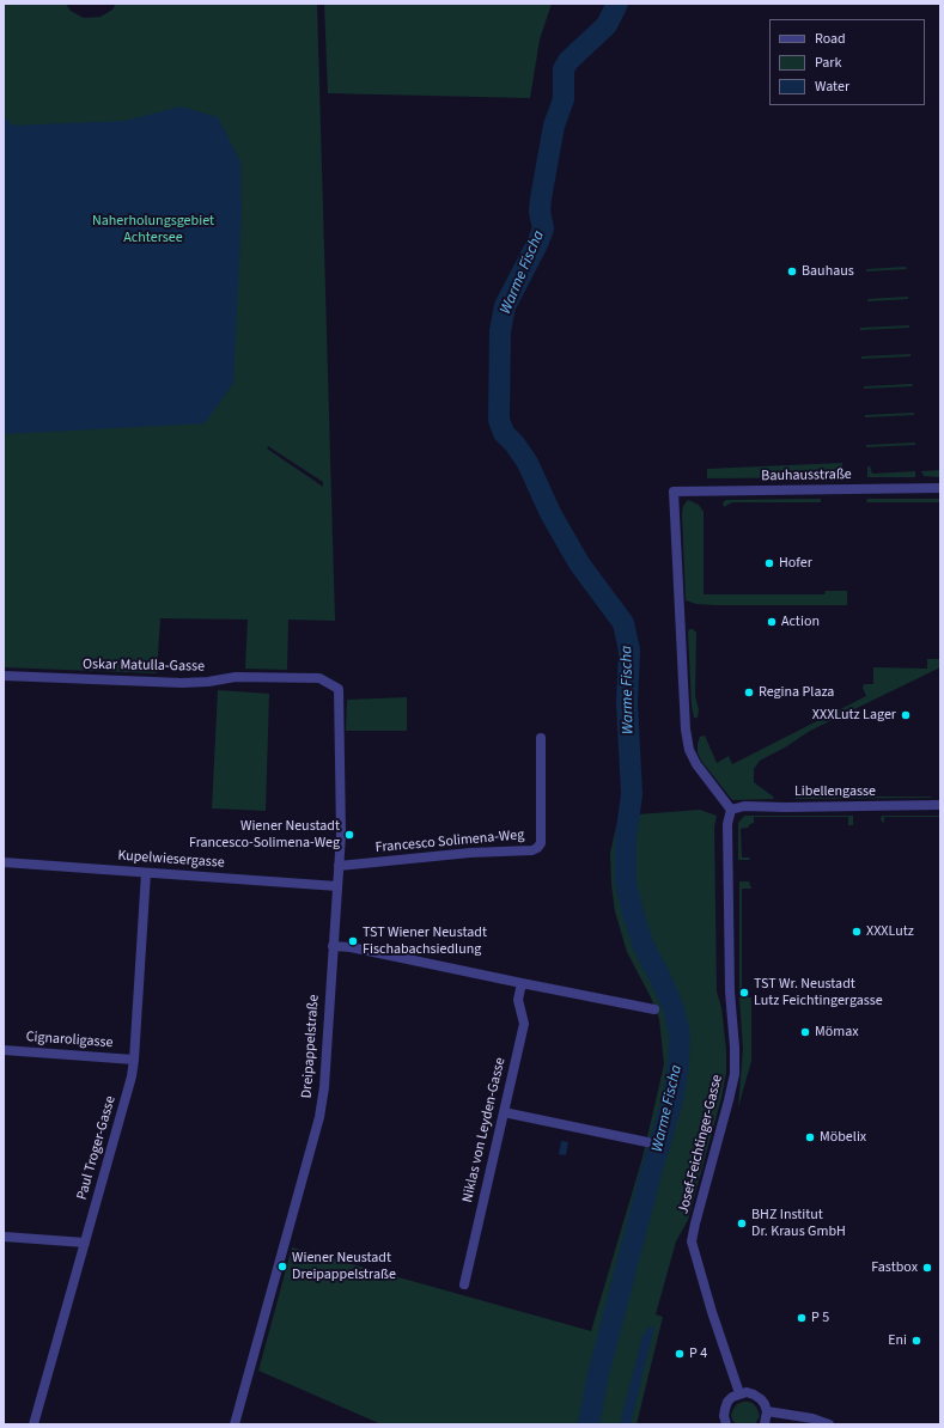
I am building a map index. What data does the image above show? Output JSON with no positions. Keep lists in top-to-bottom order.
{
  "streets": {
    "street": [
      "Bauhausstraße",
      "Oskar Matulla-Gasse",
      "Libellengasse",
      "Francesco Solimena-Weg",
      "Kupelwiesergasse",
      "Cignaroligasse",
      "Dreipappelstraße",
      "Niklas von Leyden-Gasse",
      "Josef-Feichtinger-Gasse",
      "Paul Troger-Gasse"
    ]
  },
  "crossings": [
    ["Bauhausstraße", "Libellengasse"],
    ["Bauhausstraße", "Josef-Feichtinger-Gasse"],
    ["Oskar Matulla-Gasse", "Dreipappelstraße"],
    ["Libellengasse", "Josef-Feichtinger-Gasse"],
    ["Francesco Solimena-Weg", "Dreipappelstraße"],
    ["Kupelwiesergasse", "Dreipappelstraße"],
    ["Kupelwiesergasse", "Paul Troger-Gasse"],
    ["Cignaroligasse", "Paul Troger-Gasse"]
  ],
  "water": ["Warme Fischa"],
  "parks": ["Naherholungsgebiet Achtersee"],
  "places": [
    "Bauhaus",
    "Hofer",
    "Action",
    "Regina Plaza",
    "XXXLutz Lager",
    "Wiener Neustadt Francesco-Solimena-Weg",
    "XXXLutz",
    "TST Wiener Neustadt Fischabachsiedlung",
    "TST Wr. Neustadt Lutz Feichtingergasse",
    "Mömax",
    "Möbelix",
    "BHZ Institut Dr. Kraus GmbH",
    "Wiener Neustadt Dreipappelstraße",
    "Fastbox",
    "P 5",
    "Eni",
    "P 4"
  ],
  "legend": ["Road", "Park", "Water"]
}
